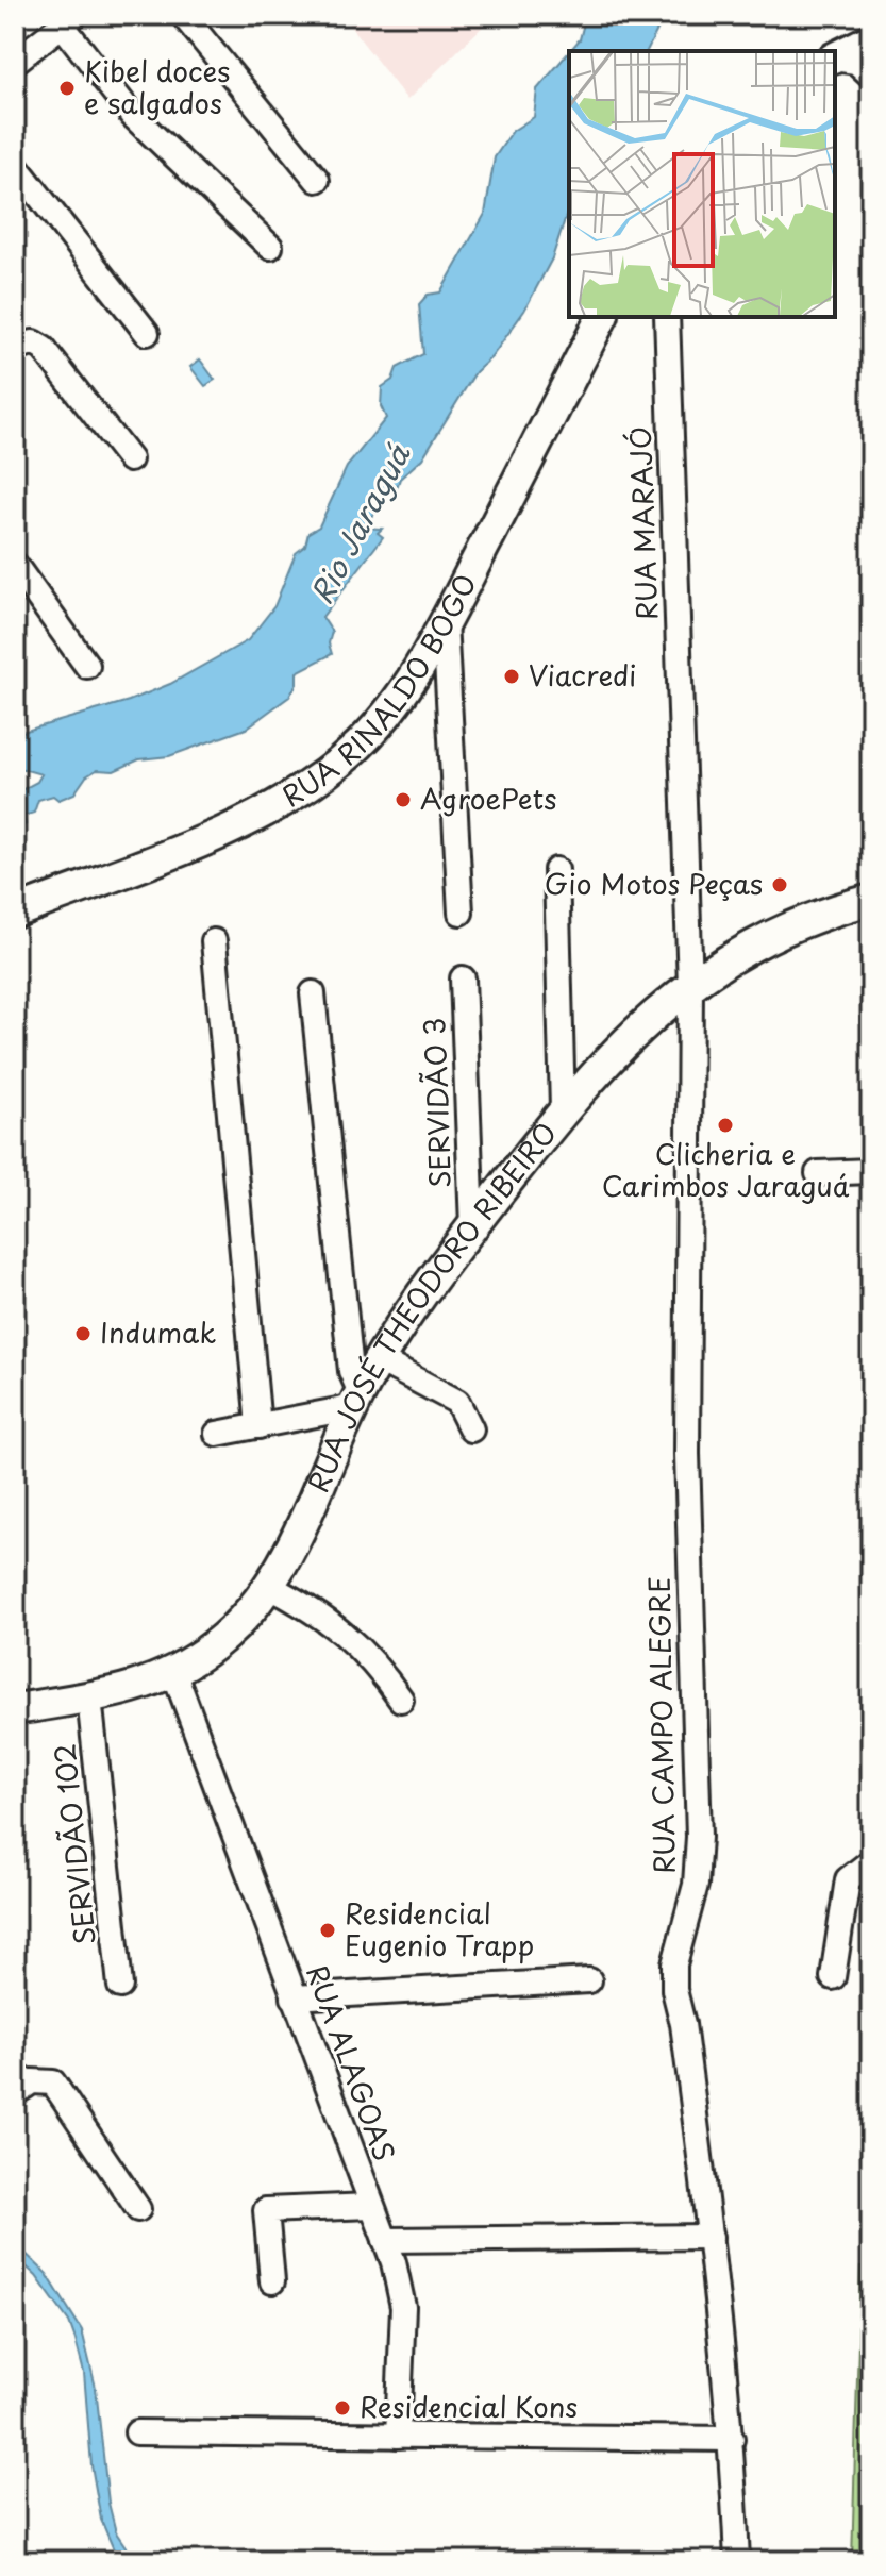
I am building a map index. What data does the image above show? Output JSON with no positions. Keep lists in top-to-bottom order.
{
  "streets": {
    "main road": ["RUA RINALDO BOGO", "RUA JOSÉ THEODORO RIBEIRO"],
    "street": [
      "RUA MARAJÓ",
      "SERVIDÃO 3",
      "RUA CAMPO ALEGRE",
      "SERVIDÃO 102",
      "RUA ALAGOAS"
    ]
  },
  "crossings": [
    ["RUA MARAJÓ", "RUA JOSÉ THEODORO RIBEIRO"],
    ["RUA MARAJÓ", "RUA CAMPO ALEGRE"],
    ["SERVIDÃO 3", "RUA JOSÉ THEODORO RIBEIRO"],
    ["RUA JOSÉ THEODORO RIBEIRO", "RUA CAMPO ALEGRE"],
    ["RUA JOSÉ THEODORO RIBEIRO", "SERVIDÃO 102"],
    ["RUA JOSÉ THEODORO RIBEIRO", "RUA ALAGOAS"]
  ],
  "water": ["Rio Jaraguá"],
  "places": [
    "Kibel doces e salgados",
    "Viacredi",
    "AgroePets",
    "Gio Motos Peças",
    "Clicheria e Carimbos Jaraguá",
    "Indumak",
    "Residencial Eugenio Trapp",
    "Residencial Kons"
  ]
}
